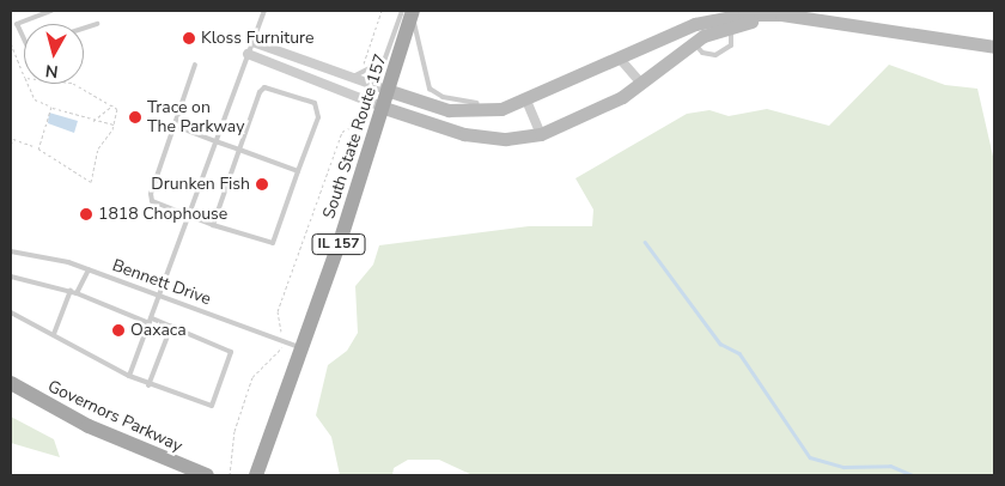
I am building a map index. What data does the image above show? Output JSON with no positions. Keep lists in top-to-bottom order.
{
  "streets": {
    "main road": ["South State Route 157", "IL 157", "Governors Parkway"],
    "lane": ["Bennett Drive"]
  },
  "crossings": [
    ["South State Route 157", "Bennett Drive"]
  ],
  "places": [
    "Kloss Furniture",
    "Trace on The Parkway",
    "Drunken Fish",
    "1818 Chophouse",
    "Oaxaca"
  ],
  "north": "bottom"
}
